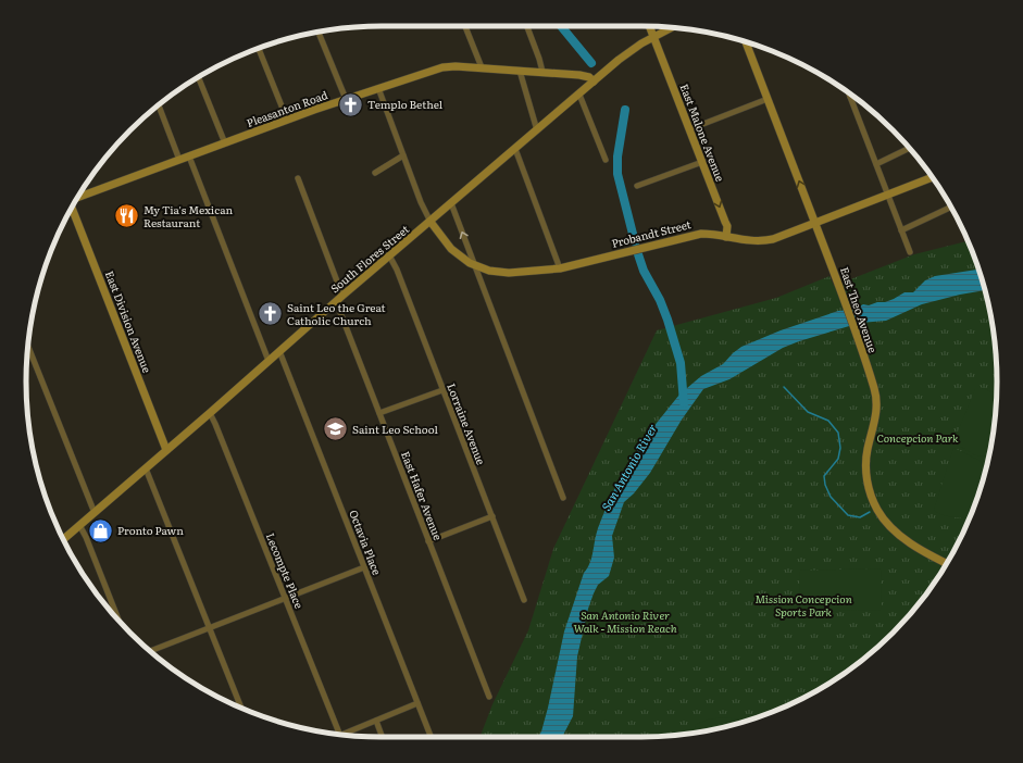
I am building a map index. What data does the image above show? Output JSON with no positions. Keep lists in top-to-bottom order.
{
  "streets": {
    "main road": [
      "Pleasanton Road",
      "East Malone Avenue",
      "Probandt Street",
      "South Flores Street",
      "East Theo Avenue",
      "East Division Avenue"
    ],
    "street": [
      "Lorraine Avenue",
      "East Hafer Avenue",
      "Octavia Place",
      "Lecompte Place"
    ]
  },
  "crossings": [
    ["Pleasanton Road", "South Flores Street"],
    ["East Malone Avenue", "Probandt Street"],
    ["East Malone Avenue", "South Flores Street"],
    ["Probandt Street", "South Flores Street"],
    ["Probandt Street", "East Theo Avenue"],
    ["South Flores Street", "East Division Avenue"],
    ["South Flores Street", "Lorraine Avenue"],
    ["South Flores Street", "East Hafer Avenue"],
    ["South Flores Street", "Octavia Place"],
    ["South Flores Street", "Lecompte Place"]
  ],
  "one_way": ["East Malone Avenue"],
  "water": ["San Antonio River"],
  "parks": ["Concepcion Park", "Mission Concepcion Sports Park", "San Antonio River Walk - Mission Reach"],
  "places": {
    "church": ["Templo Bethel", "Saint Leo the Great Catholic Church"],
    "restaurant": ["My Tia's Mexican Restaurant"],
    "school or university": ["Saint Leo School"],
    "shop": ["Pronto Pawn"]
  }
}
